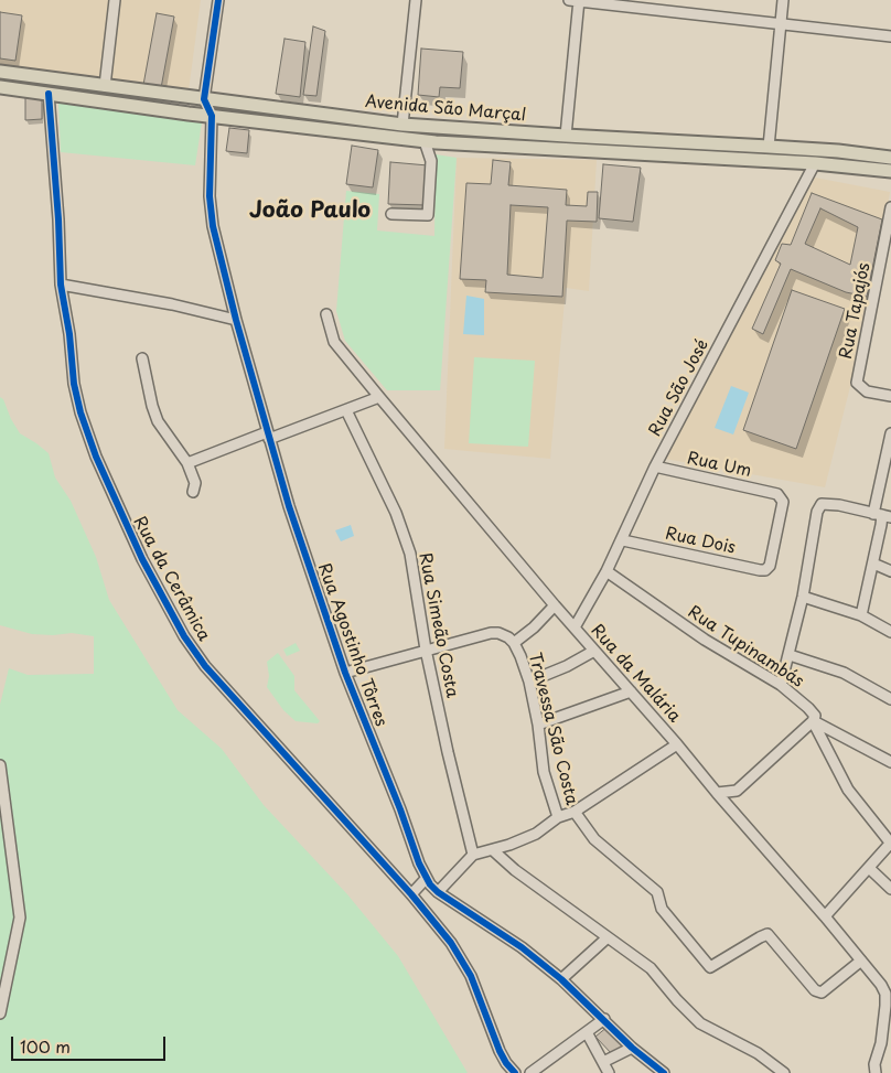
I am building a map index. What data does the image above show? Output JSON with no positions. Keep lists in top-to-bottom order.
{
  "streets": {
    "main road": ["Avenida São Marçal"],
    "street": [
      "Rua Tapajós",
      "Rua São José",
      "Rua Um",
      "Rua Dois",
      "Rua da Cerâmica",
      "Rua Simeão Costa",
      "Rua Agostinho Tôrres",
      "Rua Tupinambás",
      "Rua da Malária",
      "Travessa São Costa"
    ]
  },
  "crossings": [
    ["Avenida São Marçal", "Rua São José"],
    ["Avenida São Marçal", "Rua da Cerâmica"],
    ["Avenida São Marçal", "Rua Agostinho Tôrres"],
    ["Rua São José", "Rua Um"],
    ["Rua São José", "Rua Dois"],
    ["Rua São José", "Rua Tupinambás"],
    ["Rua São José", "Rua da Malária"],
    ["Rua Um", "Rua Dois"],
    ["Rua Simeão Costa", "Travessa São Costa"],
    ["Rua Agostinho Tôrres", "Travessa São Costa"]
  ],
  "districts": ["João Paulo"],
  "scale_bar": "100 m"
}
